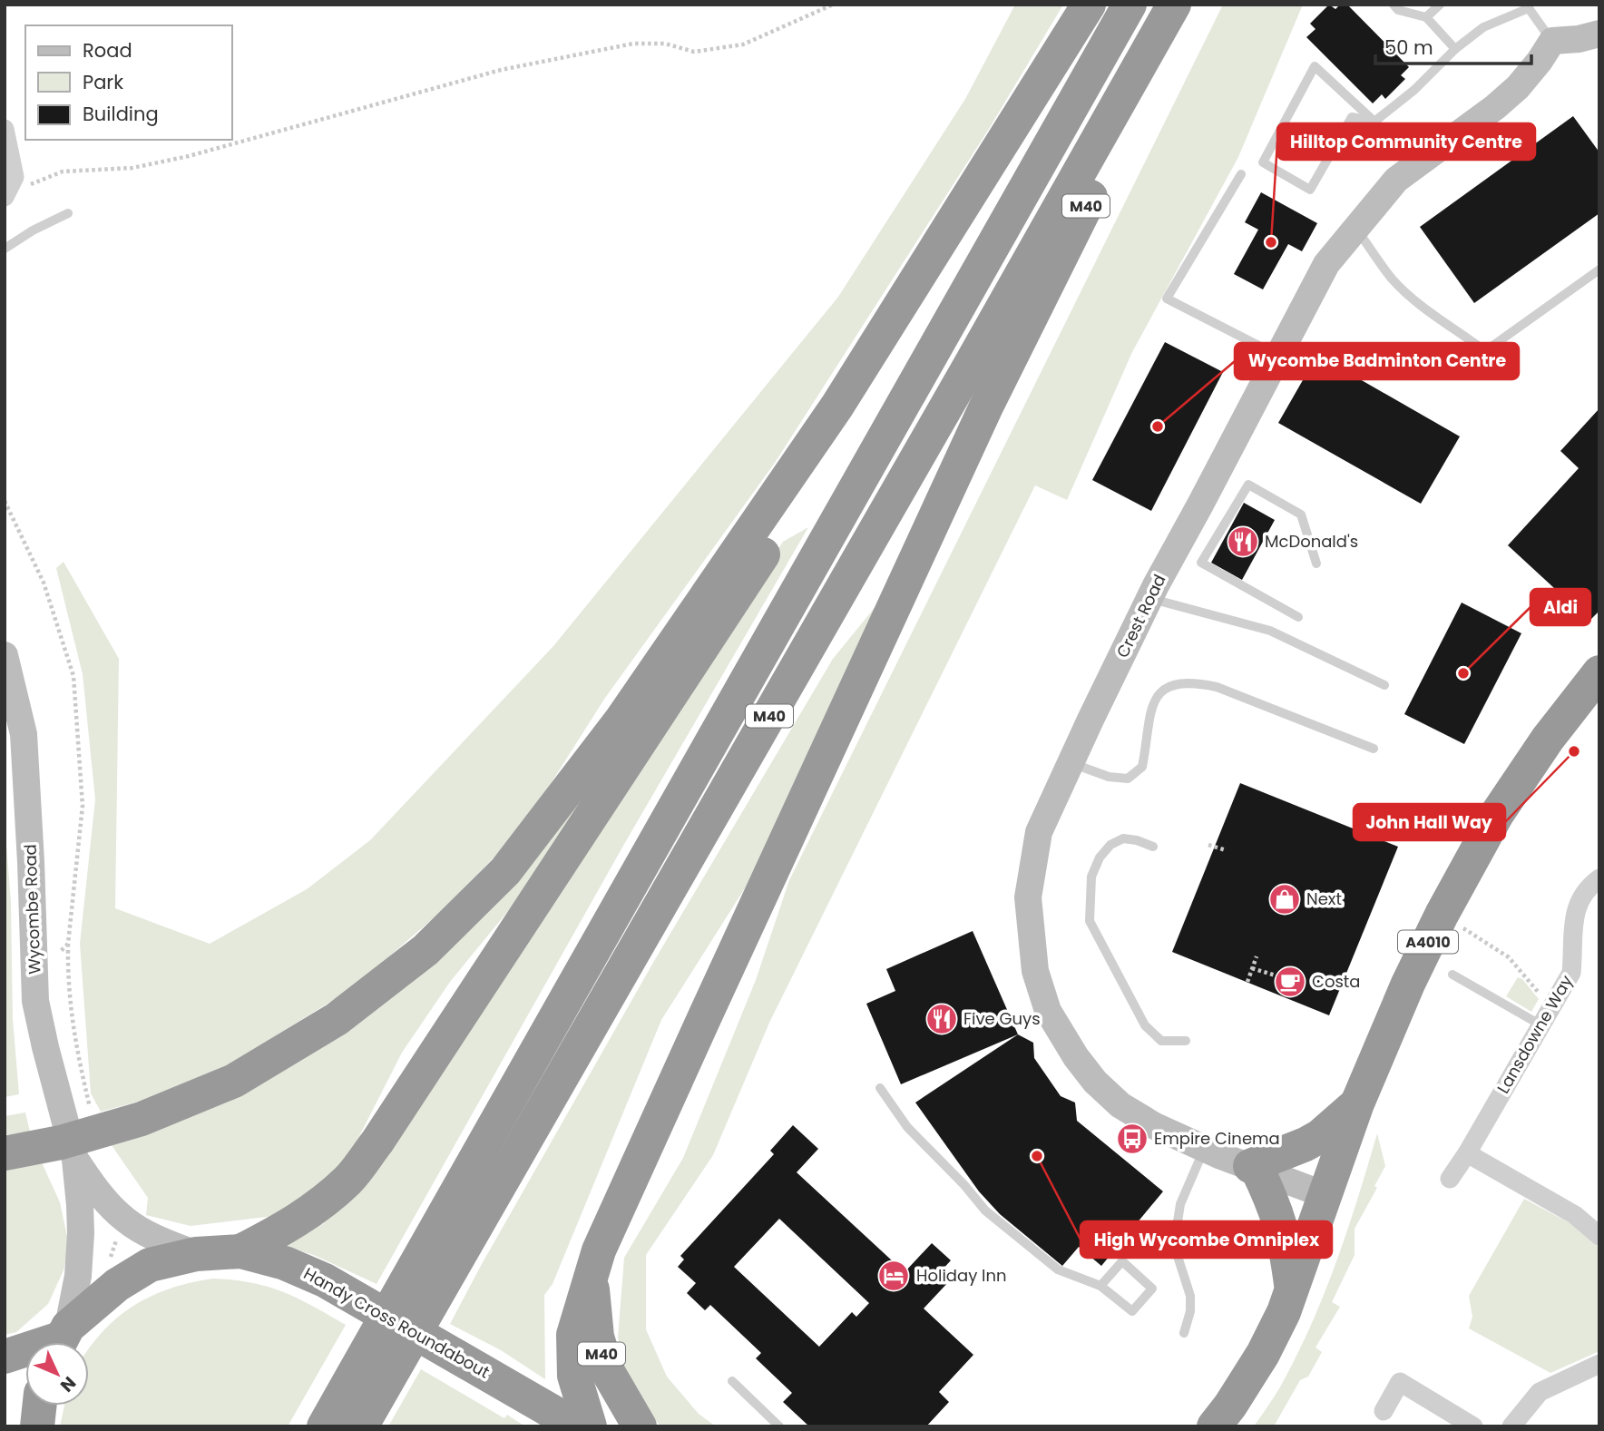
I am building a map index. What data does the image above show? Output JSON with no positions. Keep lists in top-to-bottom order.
{
  "streets": {
    "highway": ["M40", "A4010", "Handy Cross Roundabout"],
    "street": ["Crest Road", "Wycombe Road", "Lansdowne Way"]
  },
  "crossings": [
    ["Crest Road", "A4010"],
    ["Wycombe Road", "Handy Cross Roundabout"]
  ],
  "places": {
    "other": [
      "Hilltop Community Centre",
      "Wycombe Badminton Centre",
      "Aldi",
      "John Hall Way",
      "High Wycombe Omniplex"
    ],
    "restaurant": ["McDonald's", "Five Guys"],
    "shop": ["Next"],
    "cafe": ["Costa"],
    "bus stop": ["Empire Cinema"],
    "hotel": ["Holiday Inn"]
  },
  "legend": ["Road", "Park", "Building"],
  "scale_bar": "50 m",
  "north": "bottom right"
}
